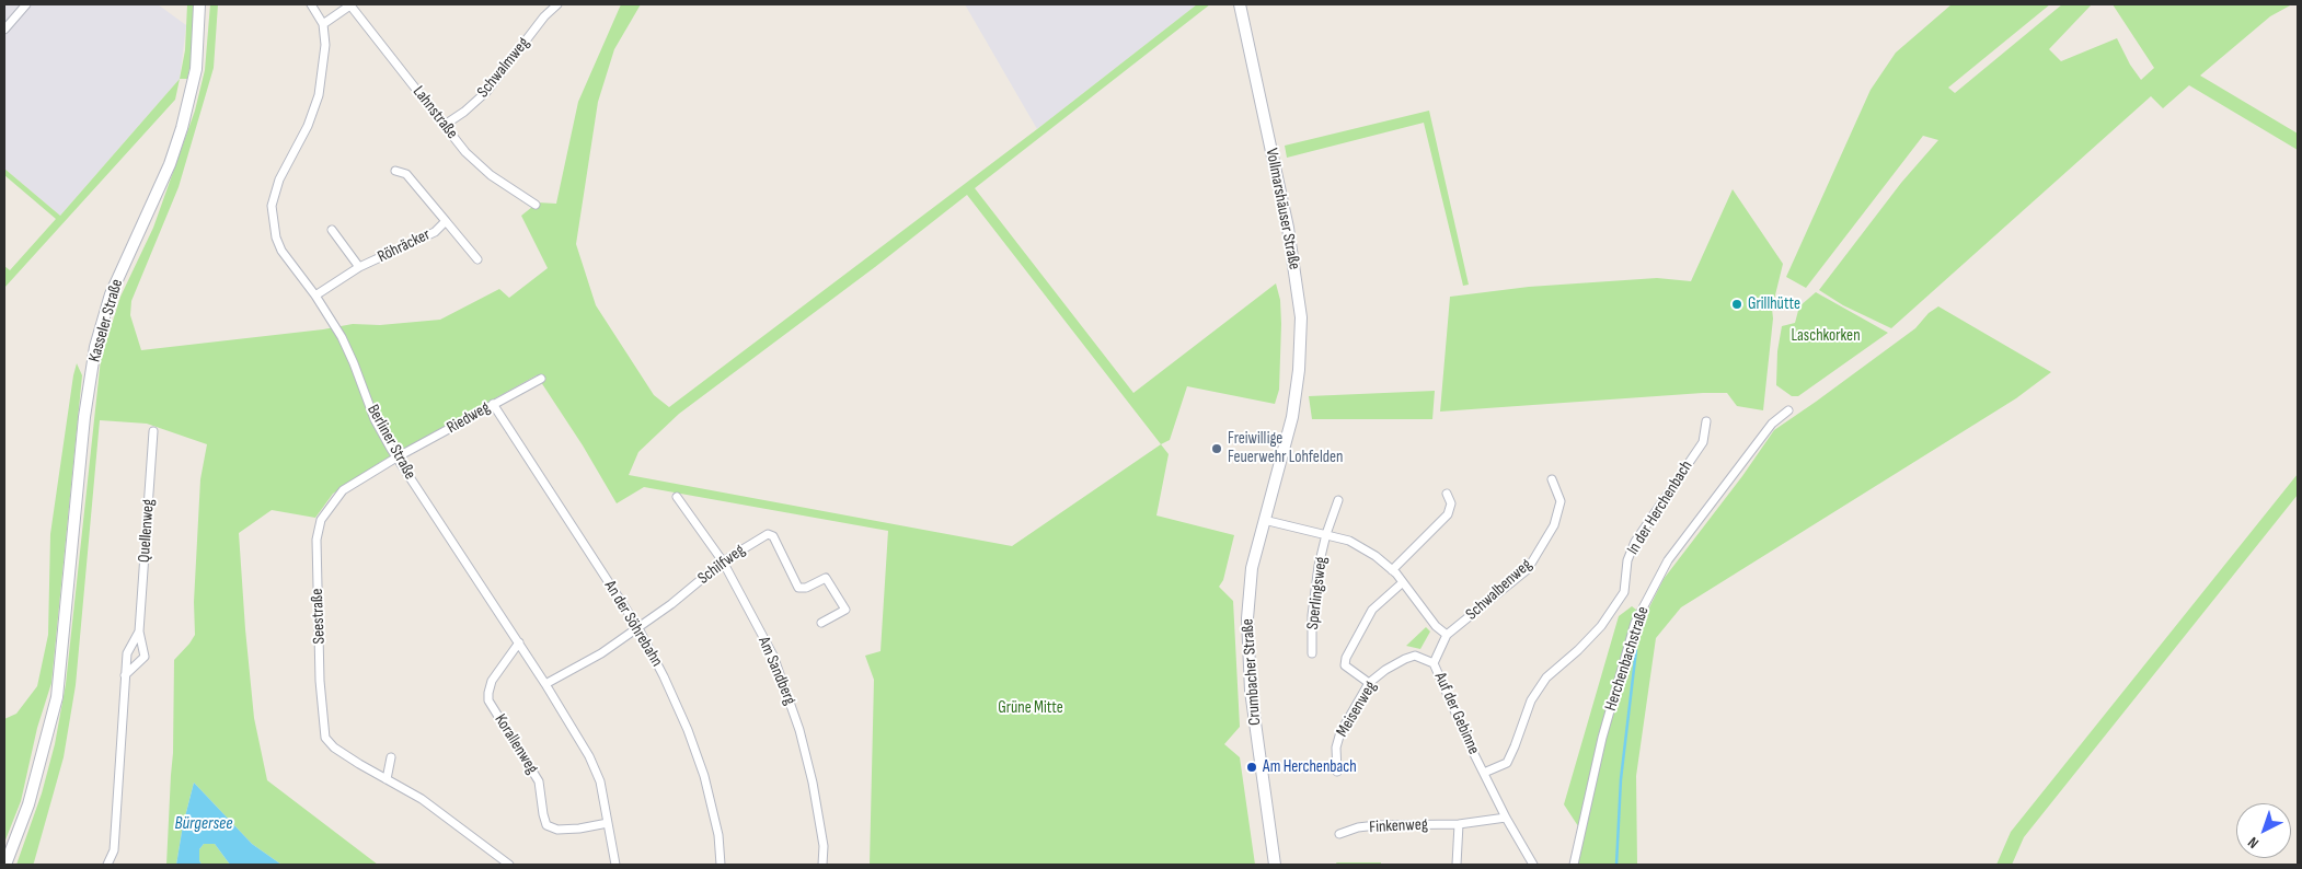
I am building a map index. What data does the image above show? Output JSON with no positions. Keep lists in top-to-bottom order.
{
  "streets": {
    "main road": ["Vollmarshäuser Straße", "Kasseler Straße", "Crumbacher Straße"],
    "street": [
      "Schwalmweg",
      "Lahnstraße",
      "Röhräcker",
      "Riedweg",
      "Berliner Straße",
      "In der Herchenbach",
      "Quellenweg",
      "Schilfweg",
      "Schwalbenweg",
      "Sperlingsweg",
      "Seestraße",
      "An der Söhrebahn",
      "Herchenbachstraße",
      "Am Sandberg",
      "Meisenweg",
      "Auf der Gebinne",
      "Korallenweg",
      "Finkenweg"
    ]
  },
  "crossings": [
    ["Schwalmweg", "Lahnstraße"],
    ["Vollmarshäuser Straße", "Crumbacher Straße"],
    ["Röhräcker", "Berliner Straße"],
    ["Riedweg", "Berliner Straße"],
    ["Riedweg", "Seestraße"],
    ["Riedweg", "An der Söhrebahn"],
    ["Berliner Straße", "Schilfweg"],
    ["Berliner Straße", "Seestraße"],
    ["Berliner Straße", "Korallenweg"],
    ["In der Herchenbach", "Auf der Gebinne"],
    ["Schilfweg", "An der Söhrebahn"],
    ["Schilfweg", "Am Sandberg"],
    ["Schwalbenweg", "Auf der Gebinne"],
    ["Meisenweg", "Auf der Gebinne"],
    ["Auf der Gebinne", "Finkenweg"]
  ],
  "water": ["Bürgersee"],
  "parks": ["Laschkorken", "Grüne Mitte"],
  "places": ["Grillhütte", "Freiwillige Feuerwehr Lohfelden", "Am Herchenbach"],
  "north": "bottom left"
}
